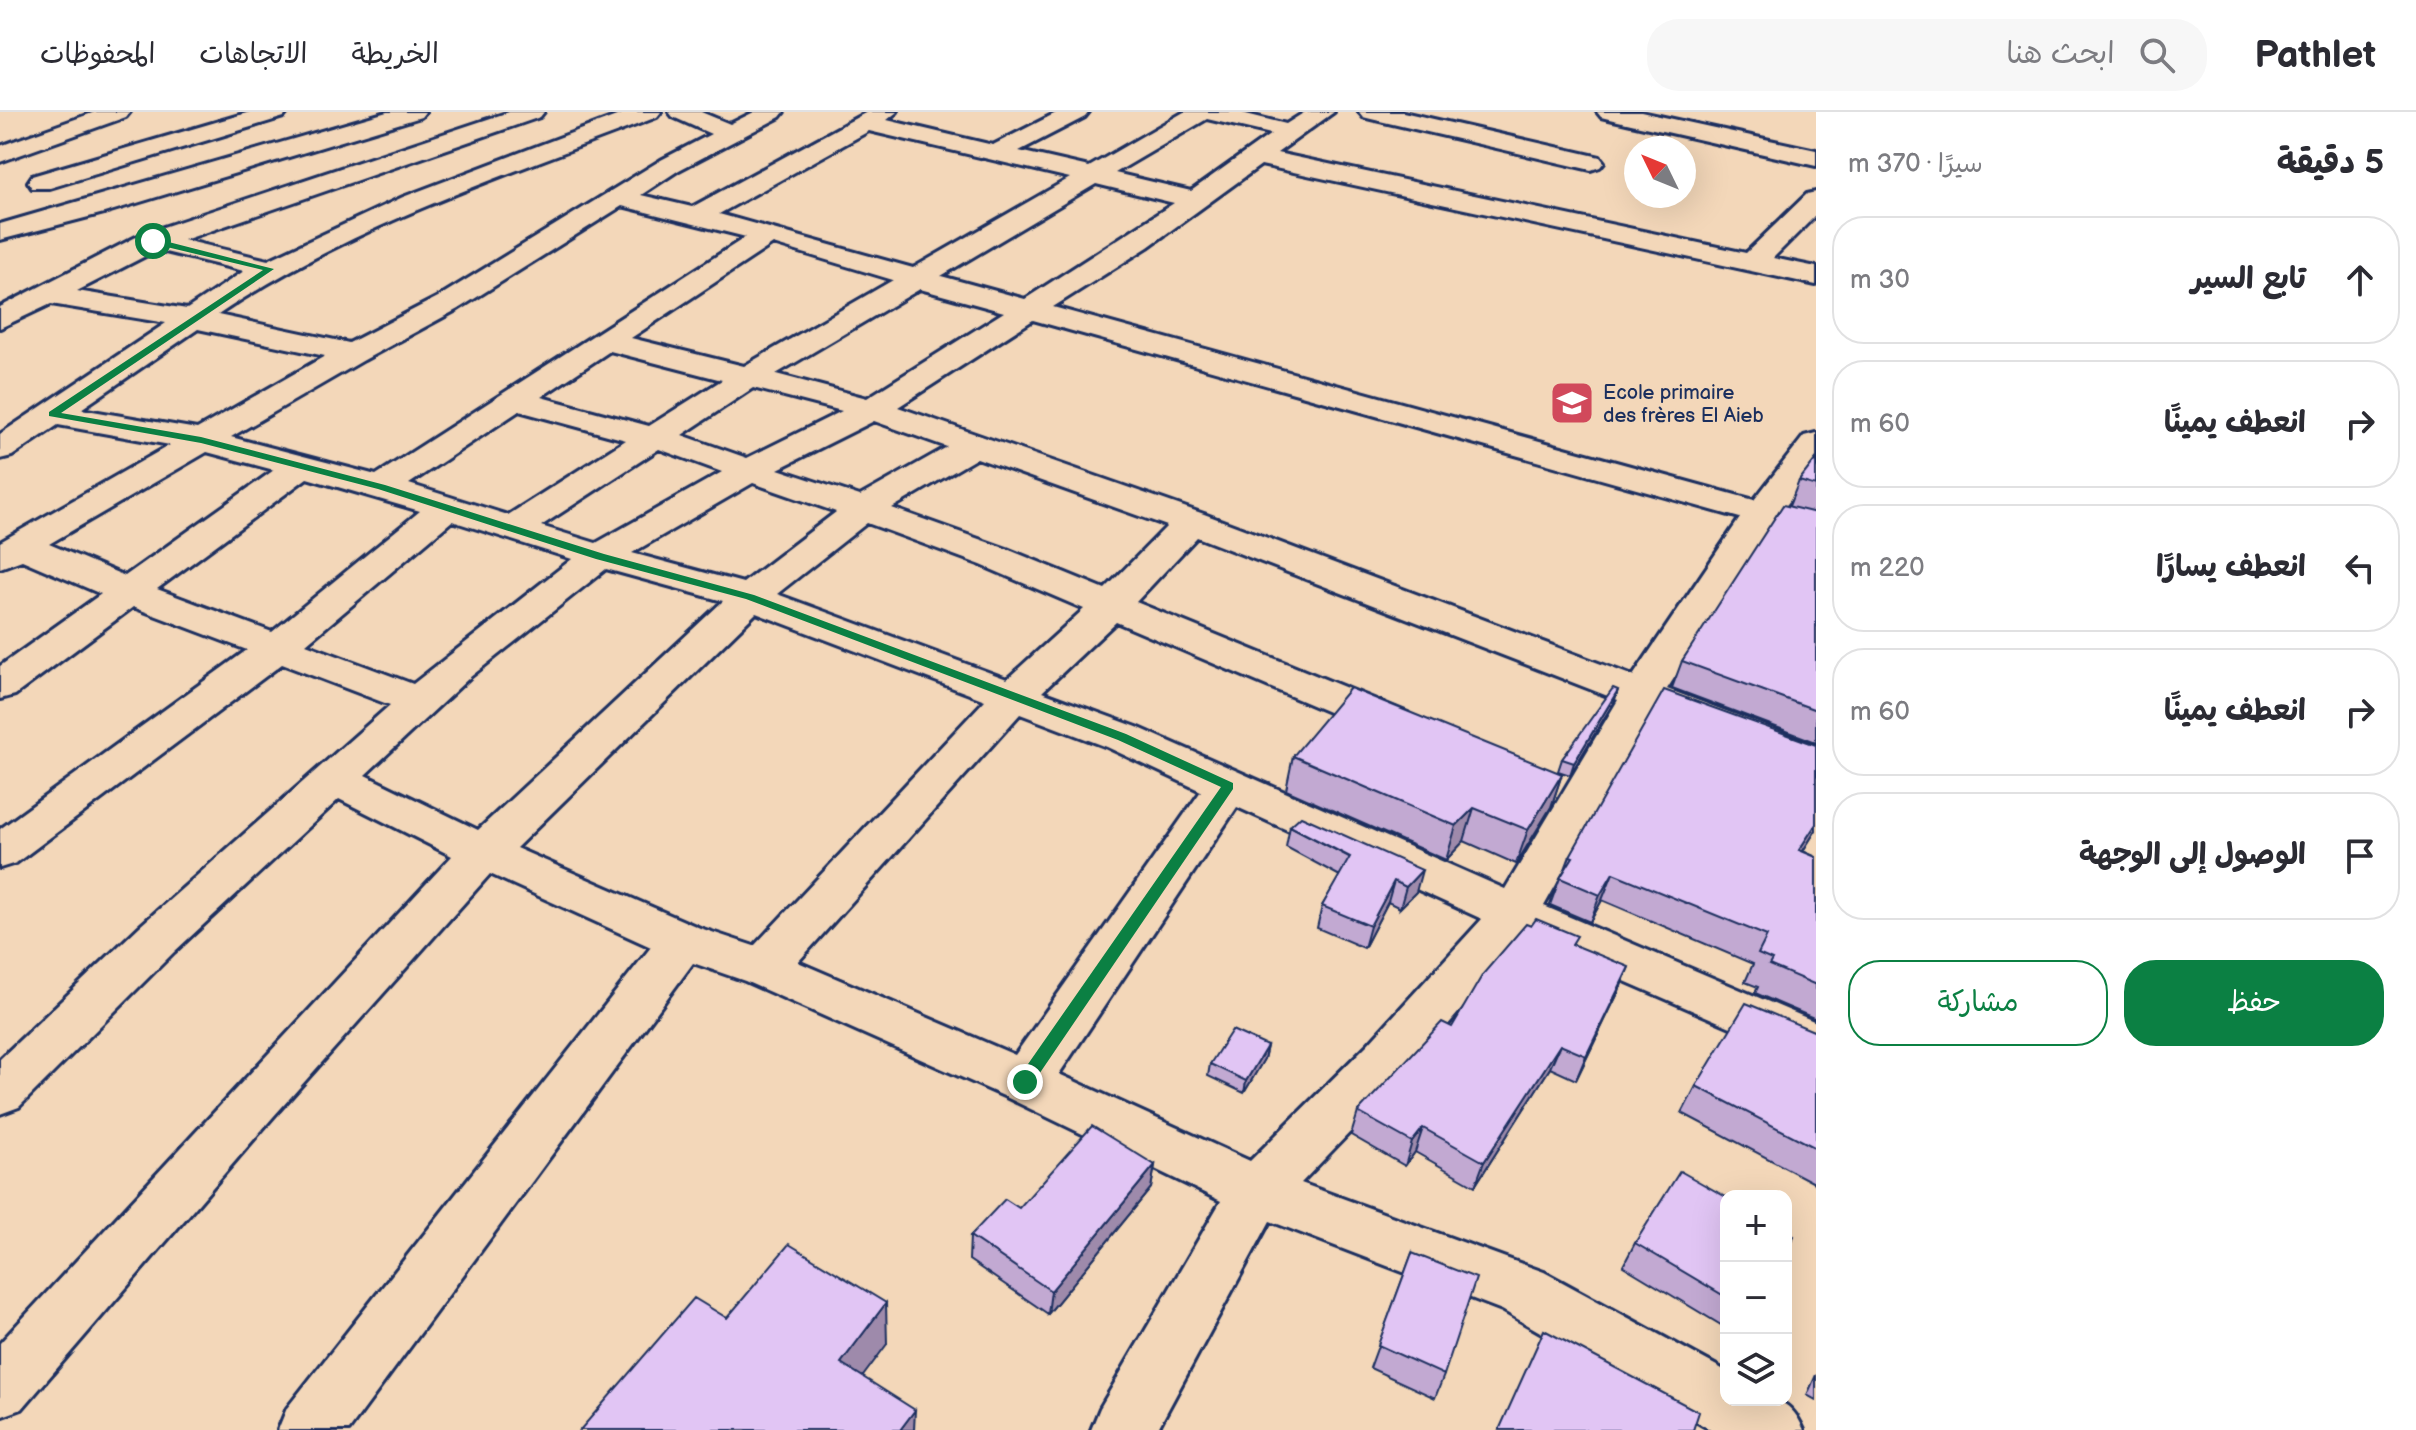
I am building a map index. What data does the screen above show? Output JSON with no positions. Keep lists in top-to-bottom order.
{
  "places": {
    "school or university": ["Ecole primaire des frères El Aieb"]
  },
  "north": "top left",
  "page": {
    "header": "Pathlet",
    "search": "ابحث هنا",
    "nav": ["الخريطة", "الاتجاهات", "المحفوظات"],
    "heading": ["5 دقيقة", "سيرًا · 370 m"],
    "list": [
      ["تابع السير", "30 m"],
      ["انعطف يمينًا", "60 m"],
      ["انعطف يسارًا", "220 m"],
      ["انعطف يمينًا", "60 m"],
      "الوصول إلى الوجهة"
    ],
    "buttons": ["حفظ", "مشاركة"],
    "map_buttons": ["+", "−"]
  }
}
